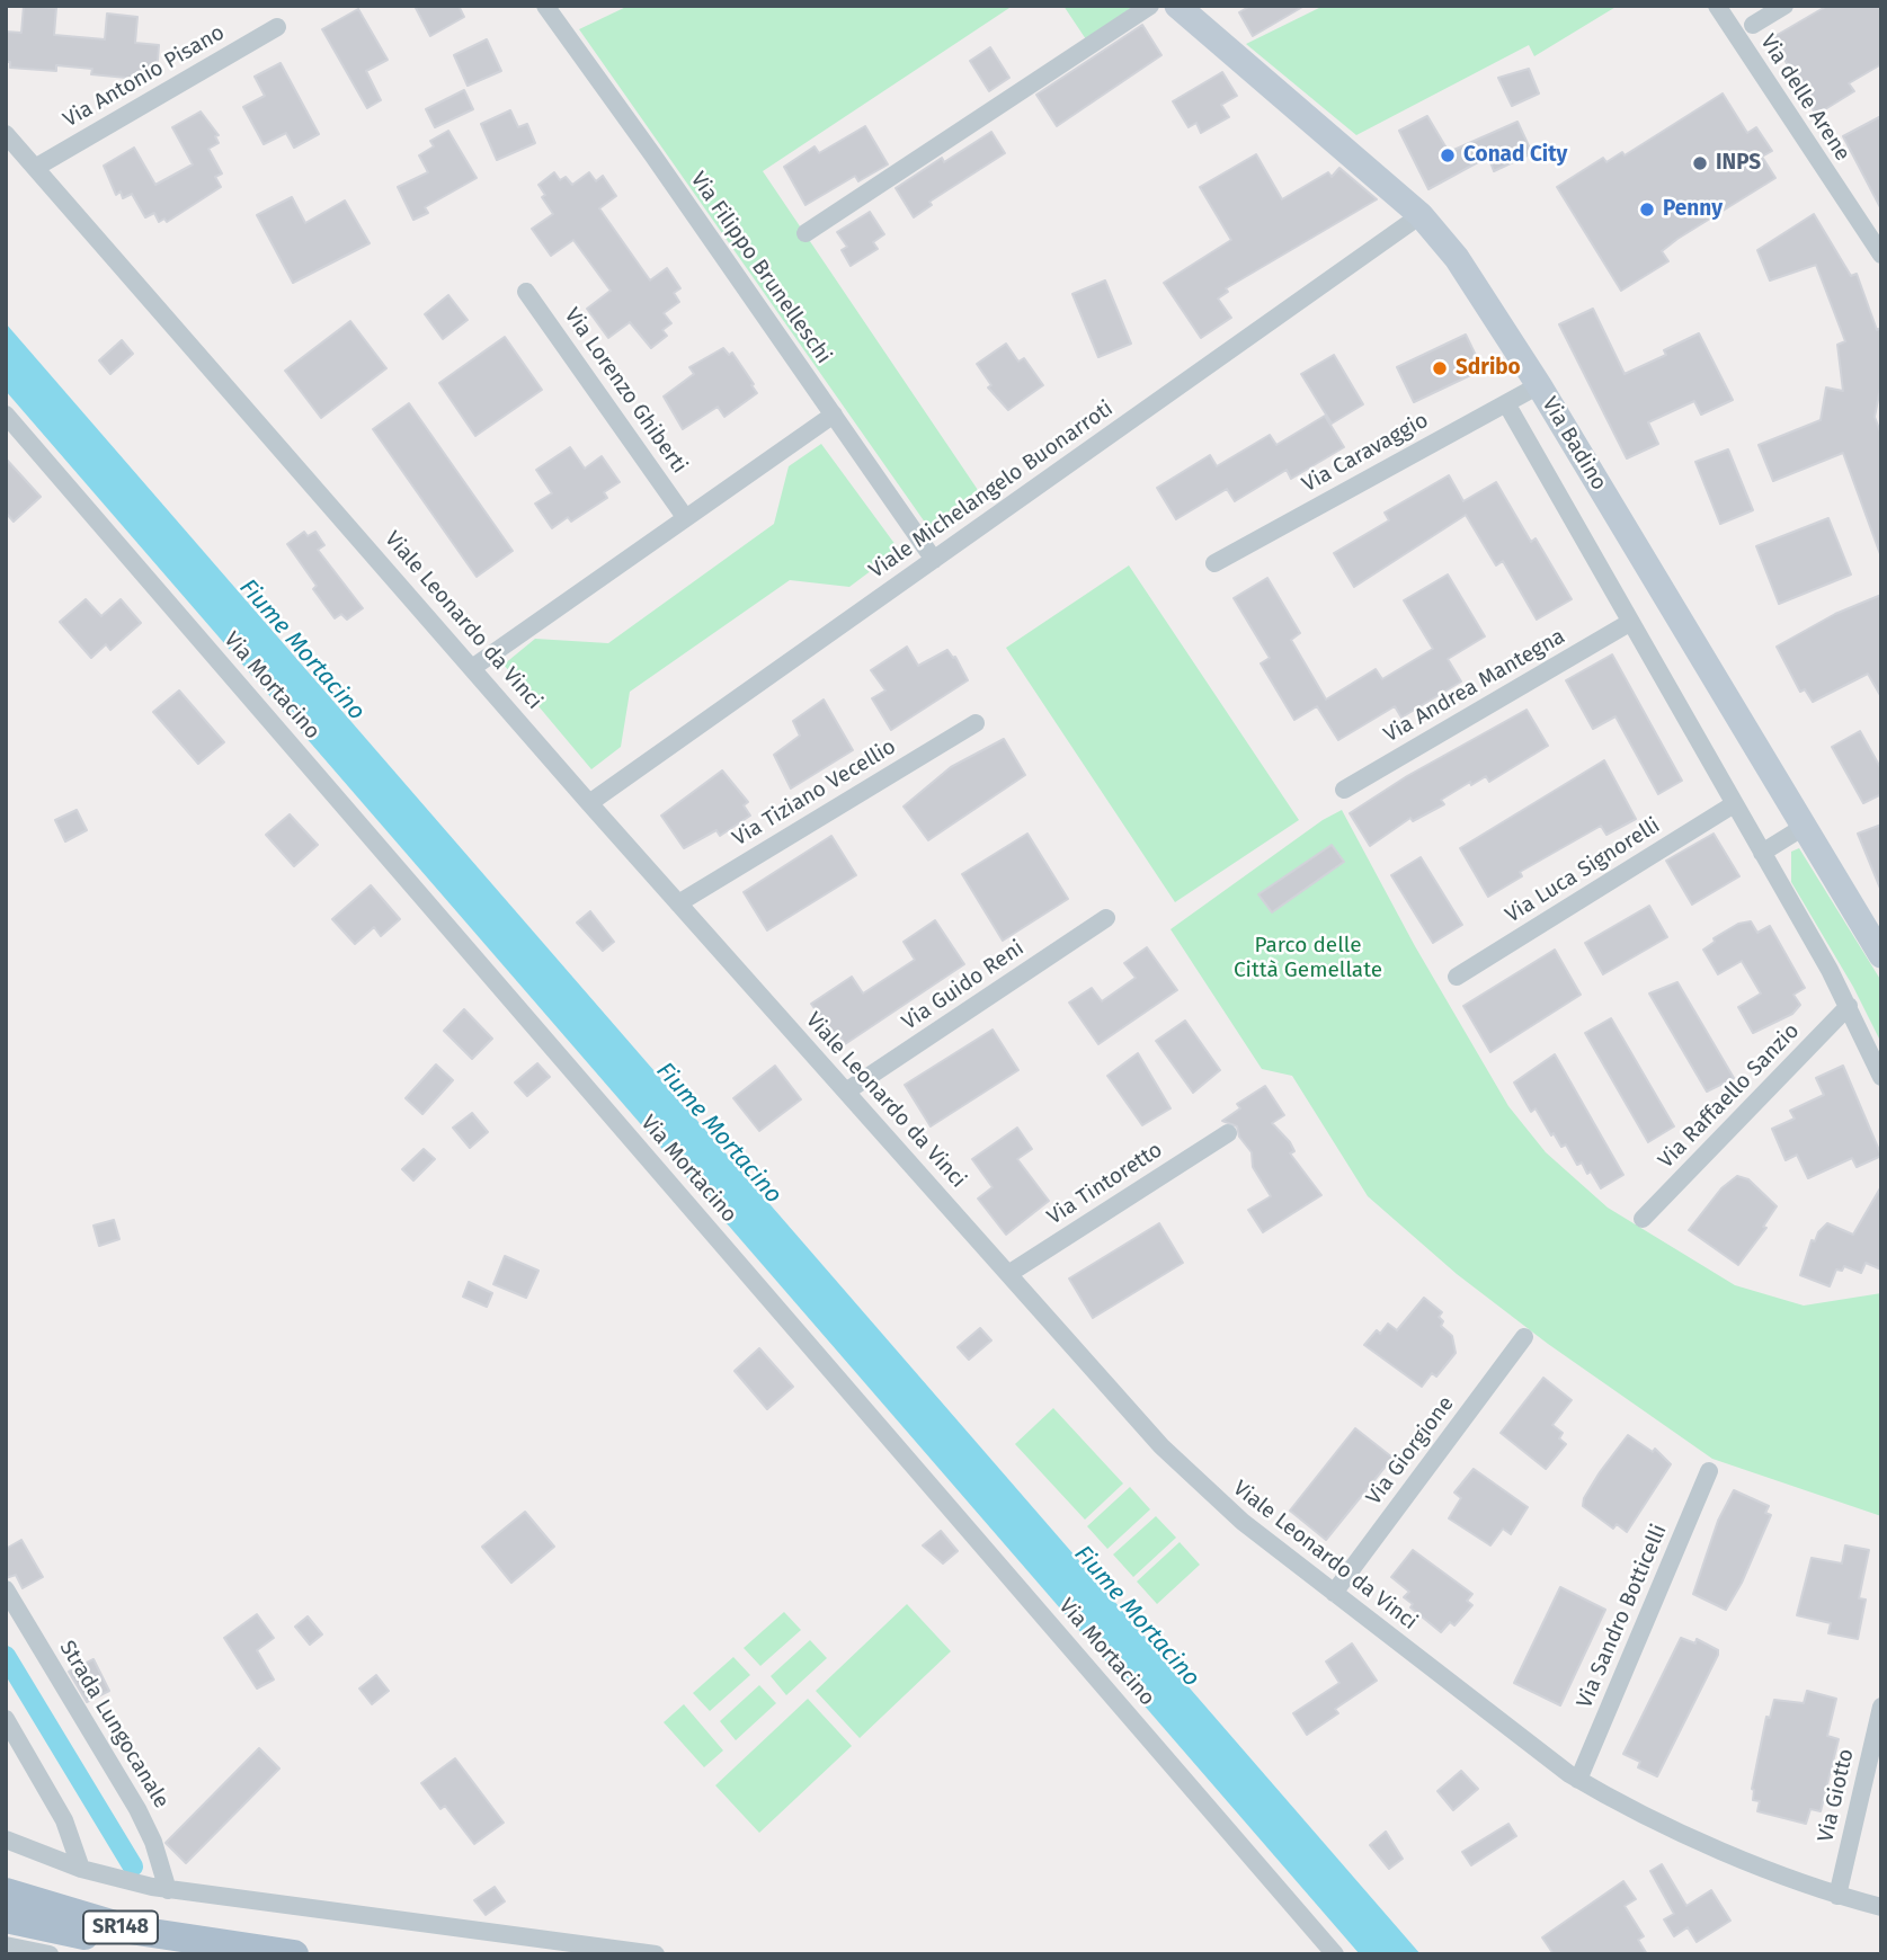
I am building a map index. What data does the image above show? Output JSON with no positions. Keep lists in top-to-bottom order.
{
  "streets": {
    "main road": ["SR148"],
    "street": [
      "Via Antonio Pisano",
      "Via delle Arene",
      "Via Filippo Brunelleschi",
      "Via Lorenzo Ghiberti",
      "Via Badino",
      "Via Caravaggio",
      "Viale Michelangelo Buonarroti",
      "Viale Leonardo da Vinci",
      "Via Mortacino",
      "Via Andrea Mantegna",
      "Via Tiziano Vecellio",
      "Via Luca Signorelli",
      "Via Guido Reni",
      "Via Raffaello Sanzio",
      "Via Tintoretto",
      "Via Giorgione",
      "Via Sandro Botticelli",
      "Strada Lungocanale",
      "Via Giotto"
    ]
  },
  "crossings": [
    ["Via Antonio Pisano", "Viale Leonardo da Vinci"],
    ["Via Filippo Brunelleschi", "Viale Michelangelo Buonarroti"],
    ["Via Badino", "Via Caravaggio"],
    ["Via Badino", "Viale Michelangelo Buonarroti"],
    ["Via Badino", "Via Andrea Mantegna"],
    ["Via Badino", "Via Luca Signorelli"],
    ["Via Badino", "Via Raffaello Sanzio"],
    ["Viale Michelangelo Buonarroti", "Viale Leonardo da Vinci"],
    ["Viale Leonardo da Vinci", "Via Tiziano Vecellio"],
    ["Viale Leonardo da Vinci", "Via Guido Reni"],
    ["Viale Leonardo da Vinci", "Via Tintoretto"],
    ["Viale Leonardo da Vinci", "Via Giorgione"],
    ["Viale Leonardo da Vinci", "Via Sandro Botticelli"],
    ["Viale Leonardo da Vinci", "Via Giotto"]
  ],
  "water": ["Fiume Mortacino"],
  "parks": ["Parco delle Città Gemellate"],
  "places": [
    "Conad City",
    "INPS",
    "Penny",
    "Sdribo"
  ]
}
